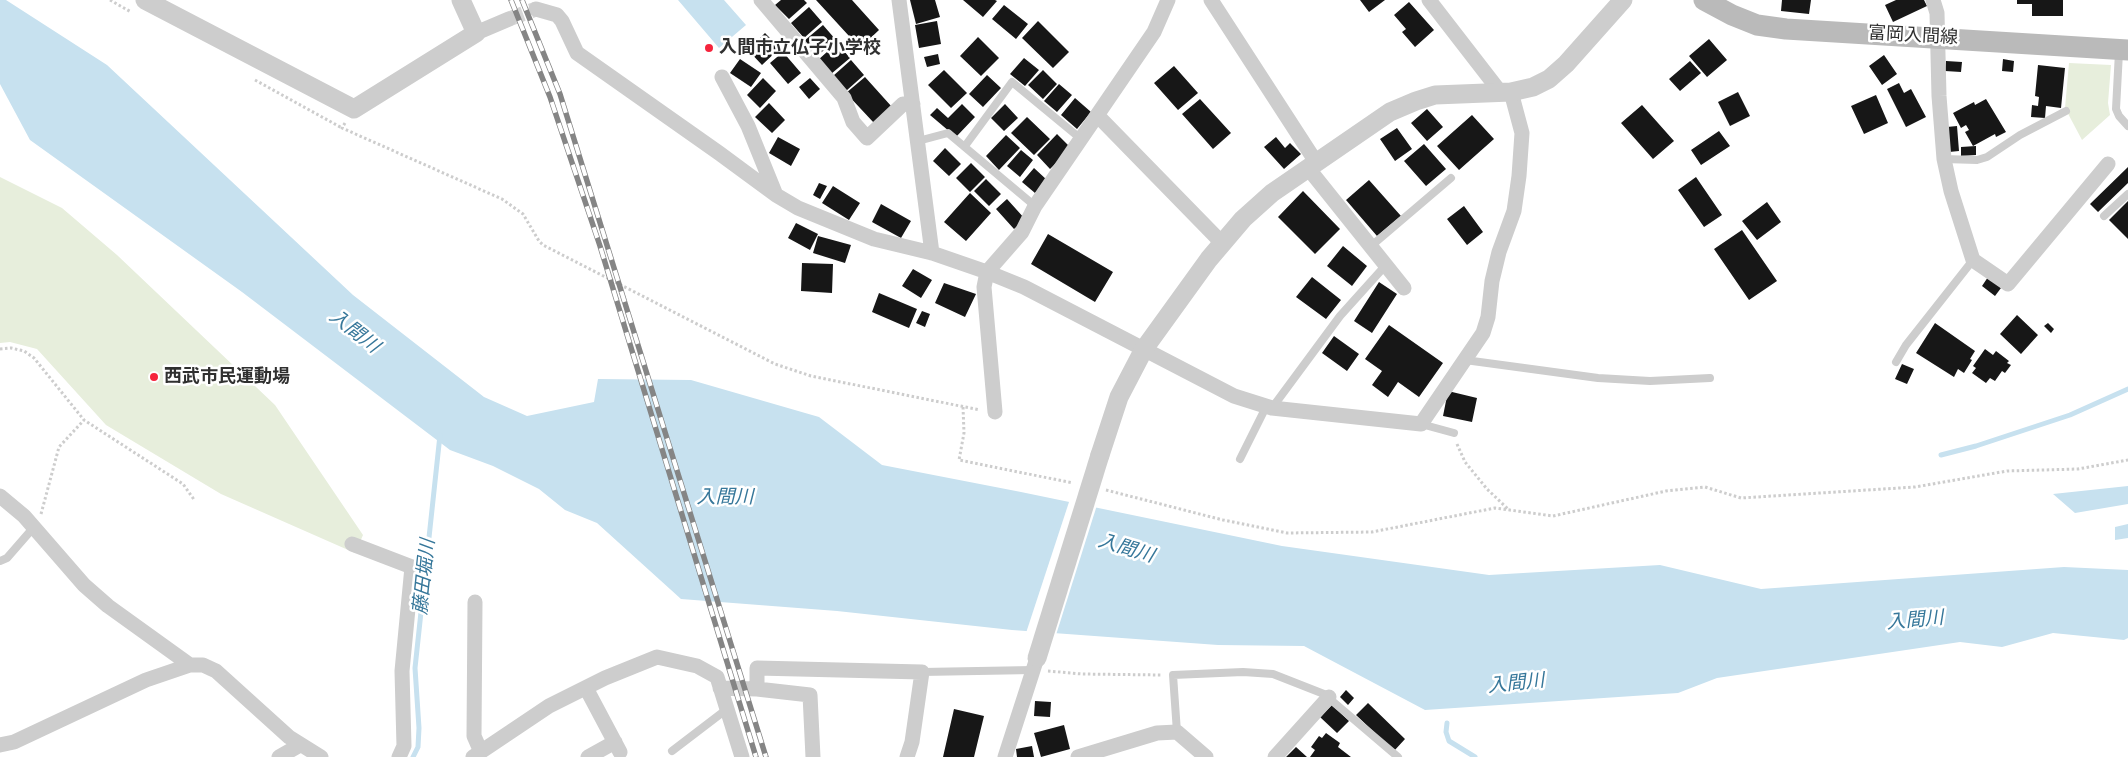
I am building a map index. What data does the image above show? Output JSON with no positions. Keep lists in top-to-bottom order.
{
  "streets": {
    "main road": ["富岡入間線"]
  },
  "water": ["入間川", "藤田堀川"],
  "places": ["入間市立仏子小学校", "西武市民運動場"]
}
